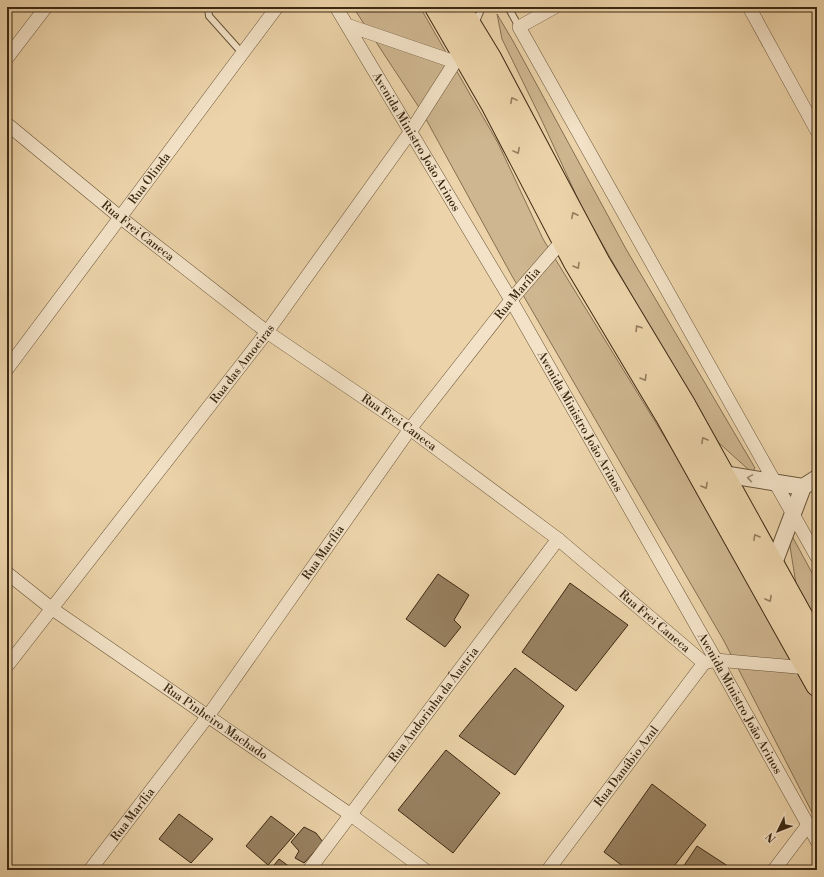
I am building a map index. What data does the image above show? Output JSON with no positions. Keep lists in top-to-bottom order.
{
  "streets": {
    "street": [
      "Avenida Ministro João Arinos",
      "Rua Olinda",
      "Rua Frei Caneca",
      "Rua Marília",
      "Rua das Amoeiras",
      "Rua Andorinha da Áustria",
      "Rua Pinheiro Machado",
      "Rua Danúbio Azul"
    ]
  },
  "crossings": [
    ["Avenida Ministro João Arinos", "Rua Frei Caneca"],
    ["Avenida Ministro João Arinos", "Rua Marília"],
    ["Avenida Ministro João Arinos", "Rua das Amoeiras"],
    ["Avenida Ministro João Arinos", "Rua Danúbio Azul"],
    ["Rua Olinda", "Rua Frei Caneca"],
    ["Rua Frei Caneca", "Rua Marília"],
    ["Rua Frei Caneca", "Rua das Amoeiras"],
    ["Rua Frei Caneca", "Rua Andorinha da Áustria"],
    ["Rua Frei Caneca", "Rua Danúbio Azul"],
    ["Rua Marília", "Rua Pinheiro Machado"],
    ["Rua das Amoeiras", "Rua Pinheiro Machado"],
    ["Rua Andorinha da Áustria", "Rua Pinheiro Machado"]
  ],
  "north": "bottom left"
}
